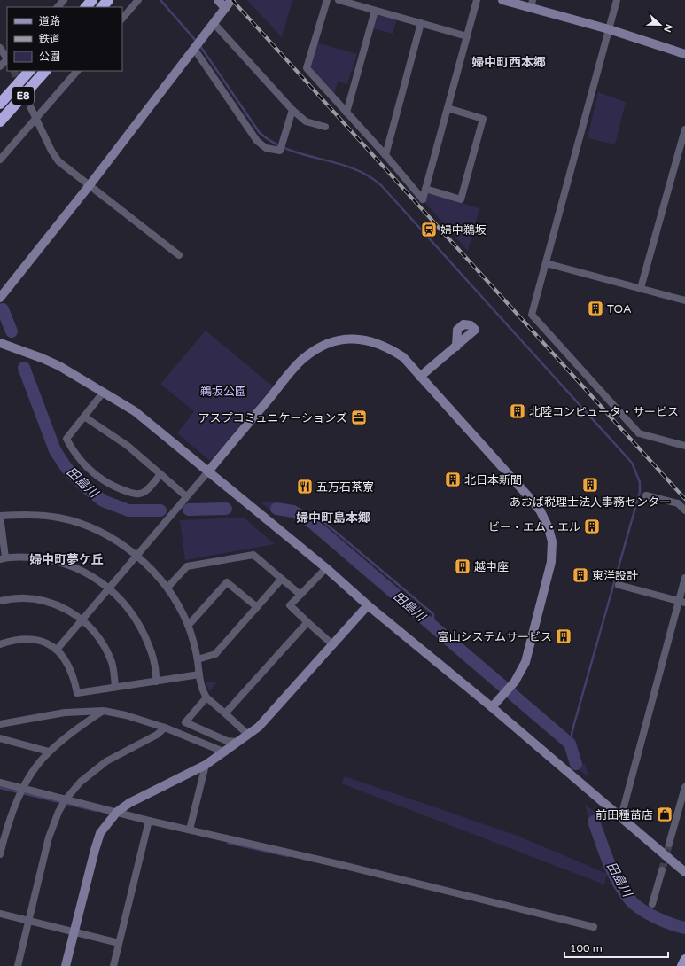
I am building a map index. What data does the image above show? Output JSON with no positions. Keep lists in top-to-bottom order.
{
  "streets": {
    "highway": ["E8"]
  },
  "districts": ["婦中町西本郷", "婦中町島本郷", "婦中町夢ケ丘"],
  "water": ["田島川"],
  "parks": ["鵜坂公園"],
  "places": {
    "station": ["婦中鵜坂"],
    "building": [
      "TOA",
      "北陸コンピュータ・サービス",
      "北日本新聞",
      "あおば税理士法人事務センター",
      "ビー・エム・エル",
      "越中座",
      "東洋設計",
      "富山システムサービス"
    ],
    "office": ["アスプコミュニケーションズ"],
    "restaurant": ["五万石茶寮"],
    "shop": ["前田種苗店"]
  },
  "legend": ["道路", "鉄道", "公園"],
  "scale_bar": "100 m",
  "north": "right"
}
